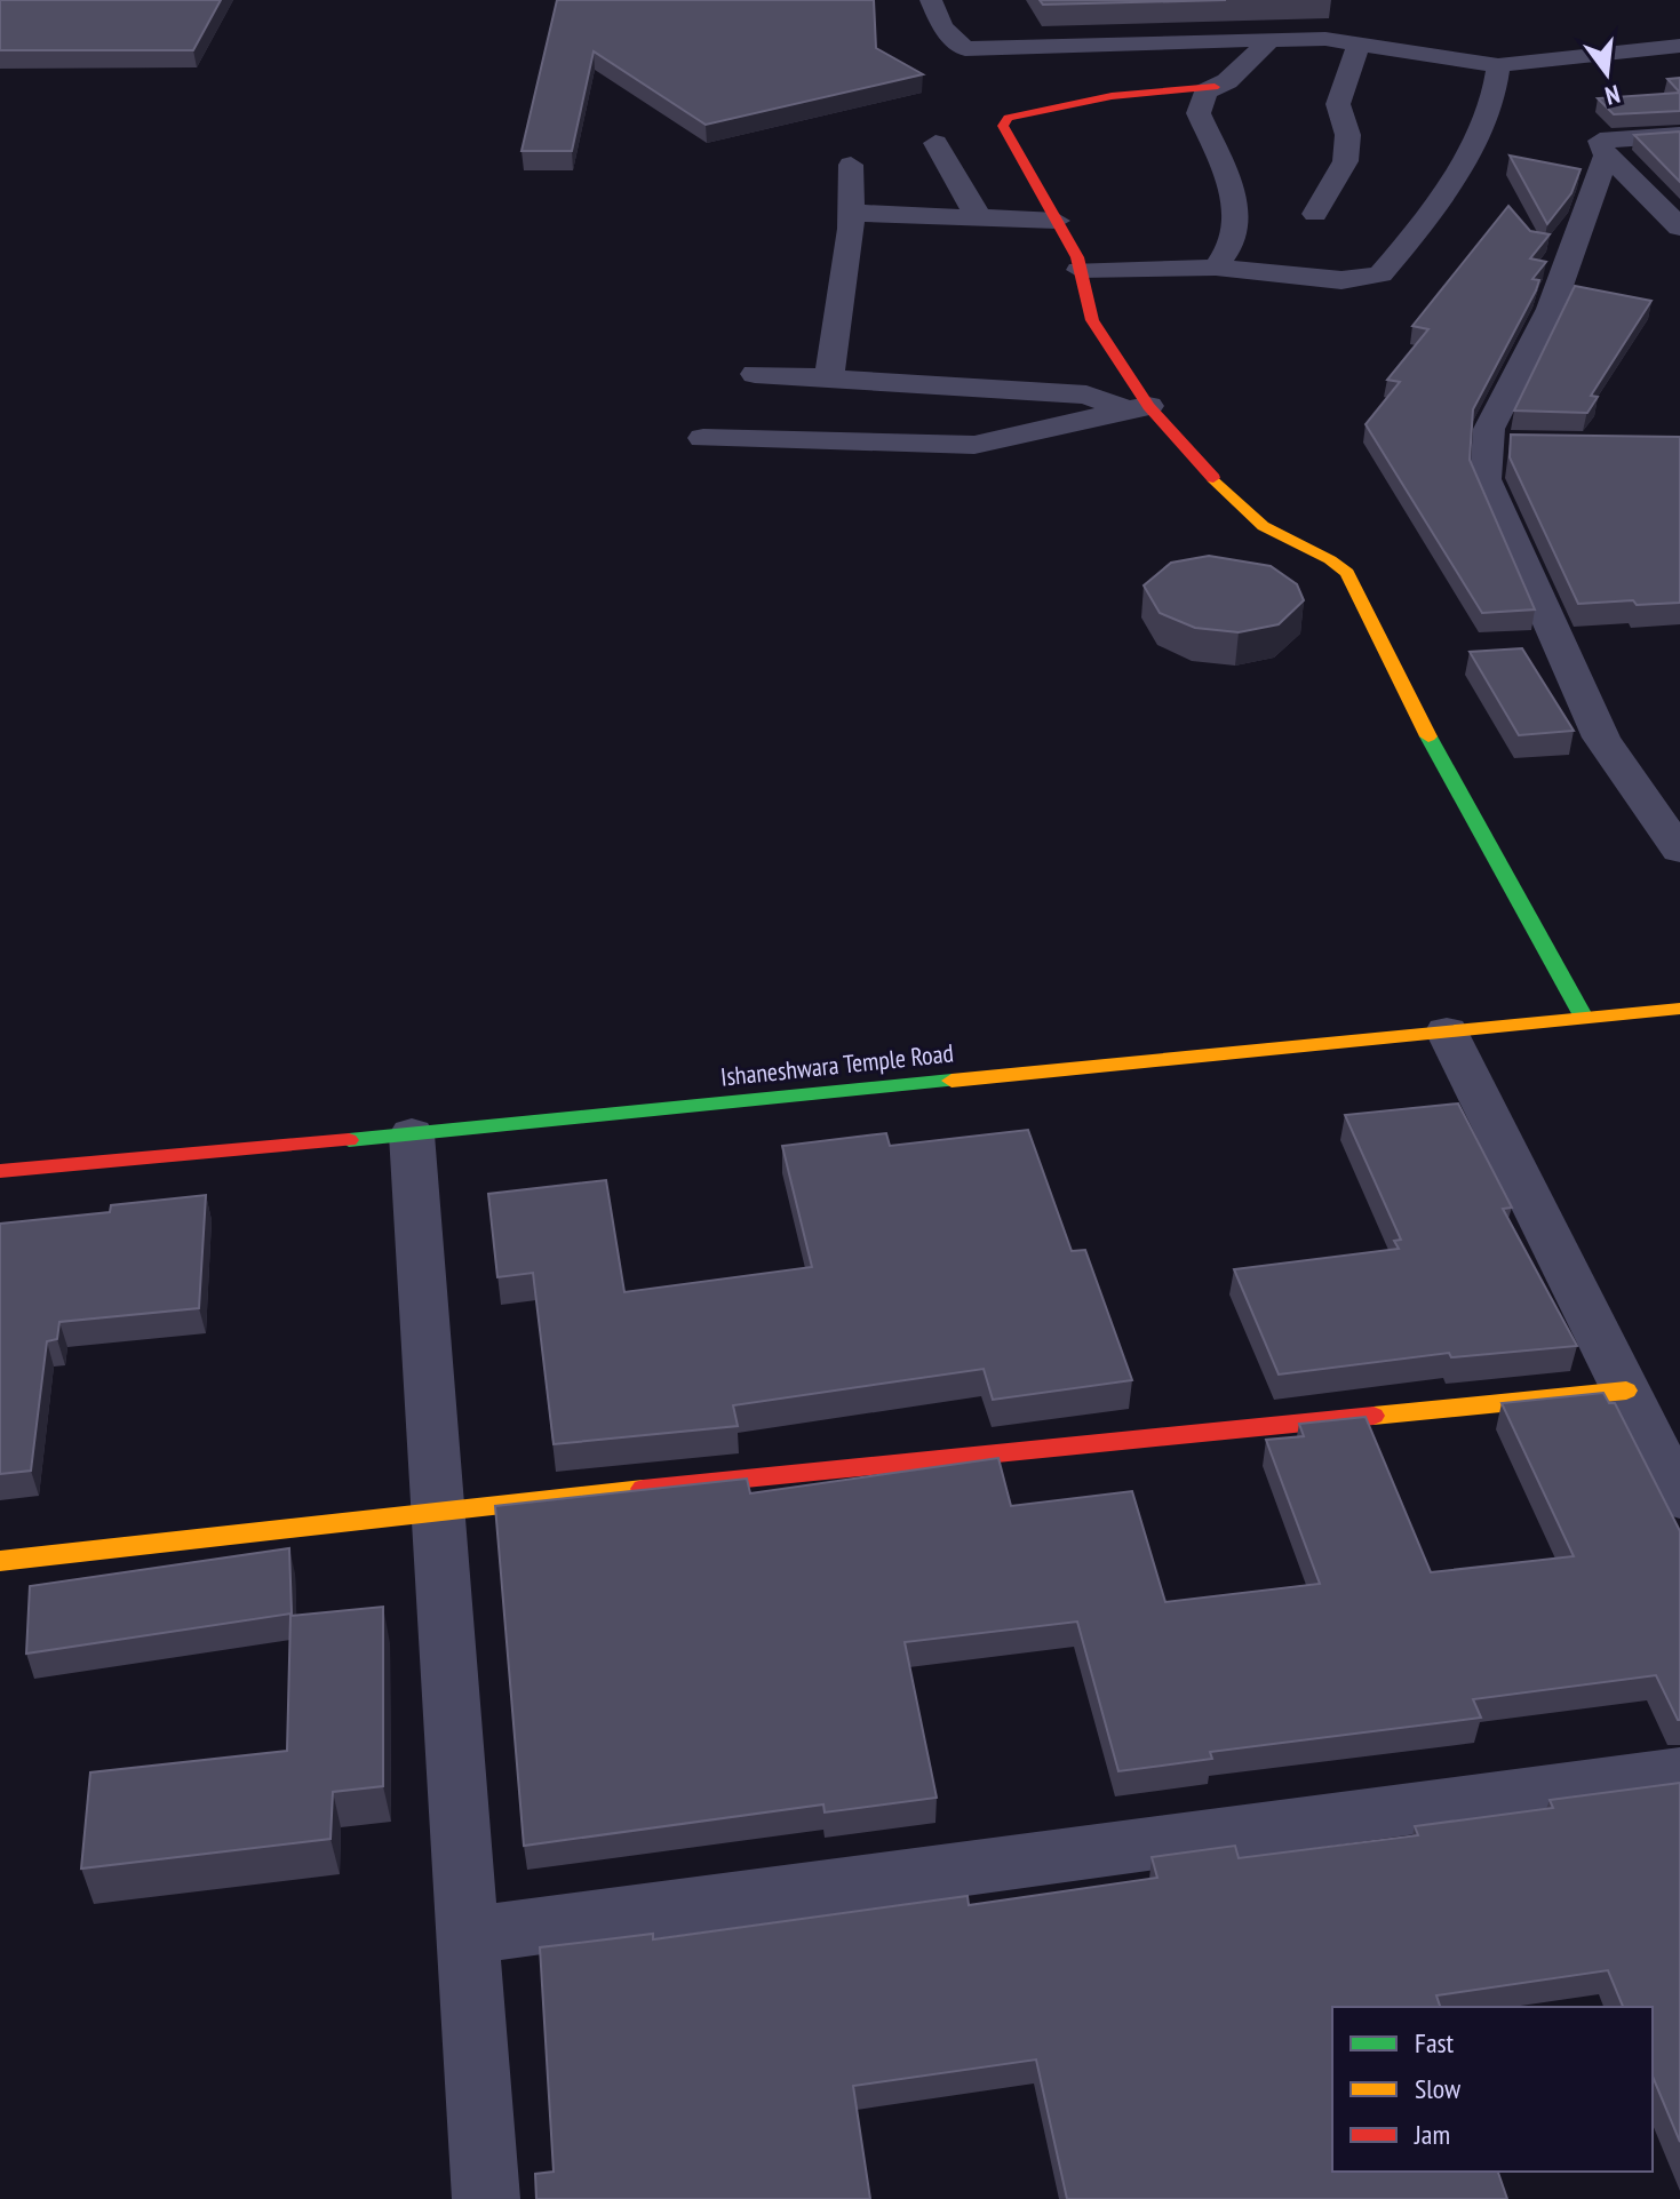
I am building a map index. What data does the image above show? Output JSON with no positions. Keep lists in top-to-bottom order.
{
  "streets": {
    "street": ["Ishaneshwara Temple Road"]
  },
  "legend": ["Fast", "Slow", "Jam"],
  "north": "bottom"
}
